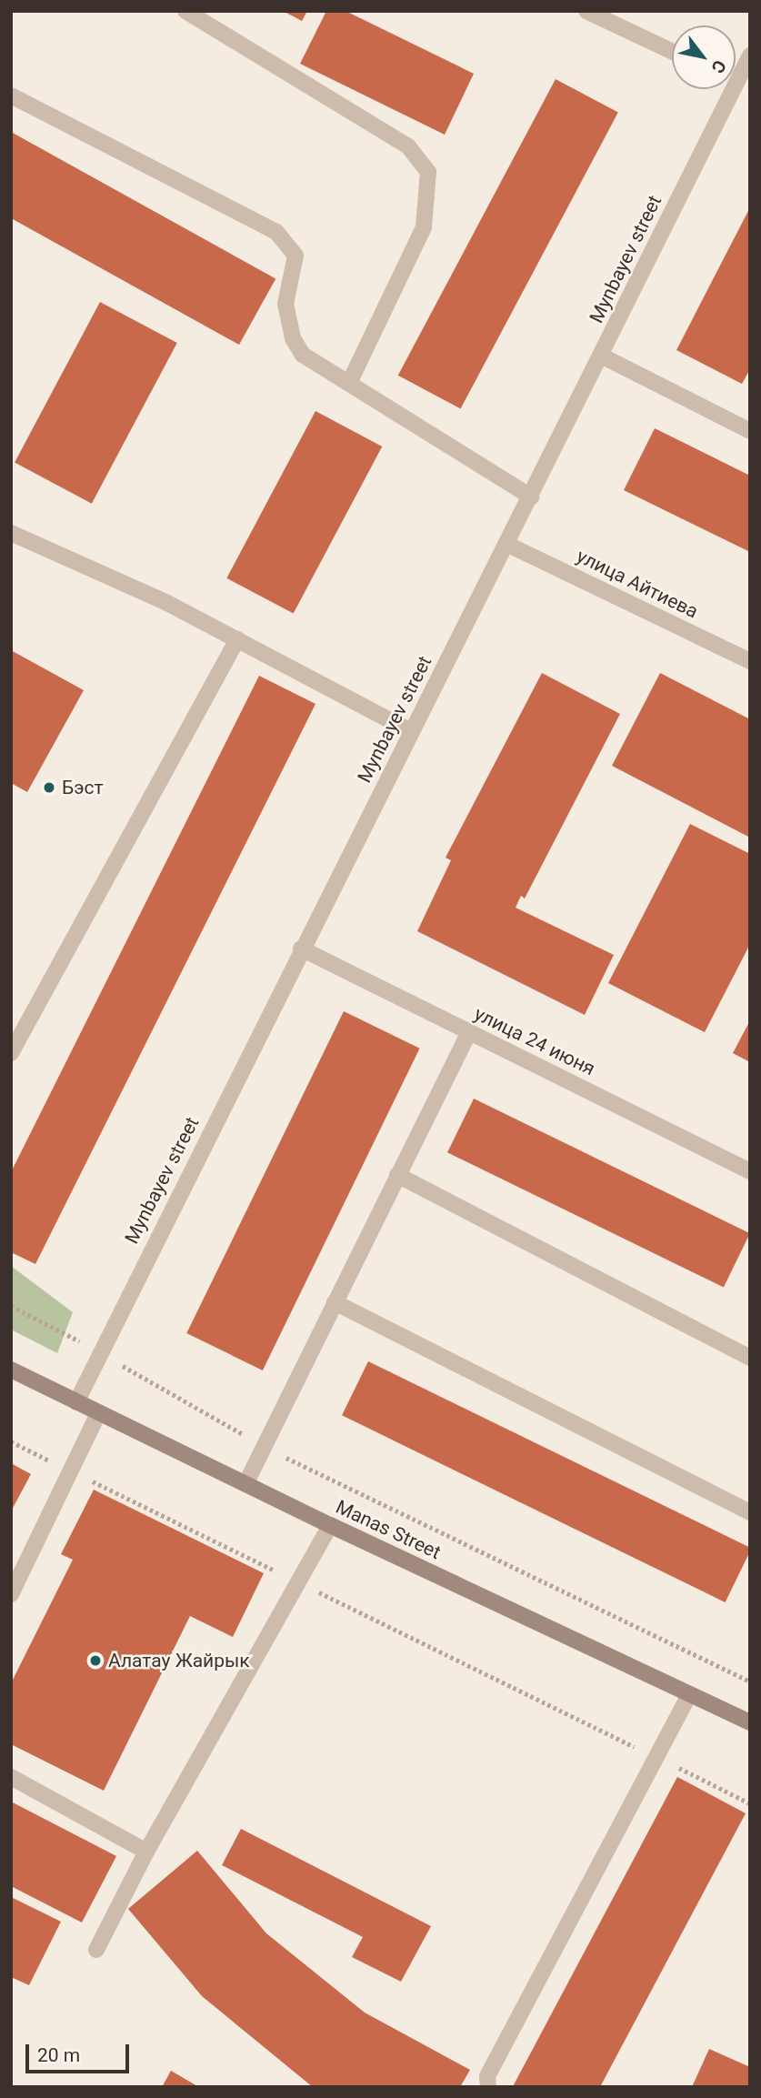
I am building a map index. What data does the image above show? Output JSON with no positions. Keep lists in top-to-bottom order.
{
  "streets": {
    "street": [
      "Mynbayev street",
      "улица Айтиева",
      "улица 24 июня",
      "Manas Street"
    ]
  },
  "crossings": [
    ["Mynbayev street", "улица Айтиева"],
    ["Mynbayev street", "улица 24 июня"],
    ["Mynbayev street", "Manas Street"]
  ],
  "places": ["Бэст", "Алатау Жайрык"],
  "scale_bar": "20 m",
  "north": "bottom right"
}
